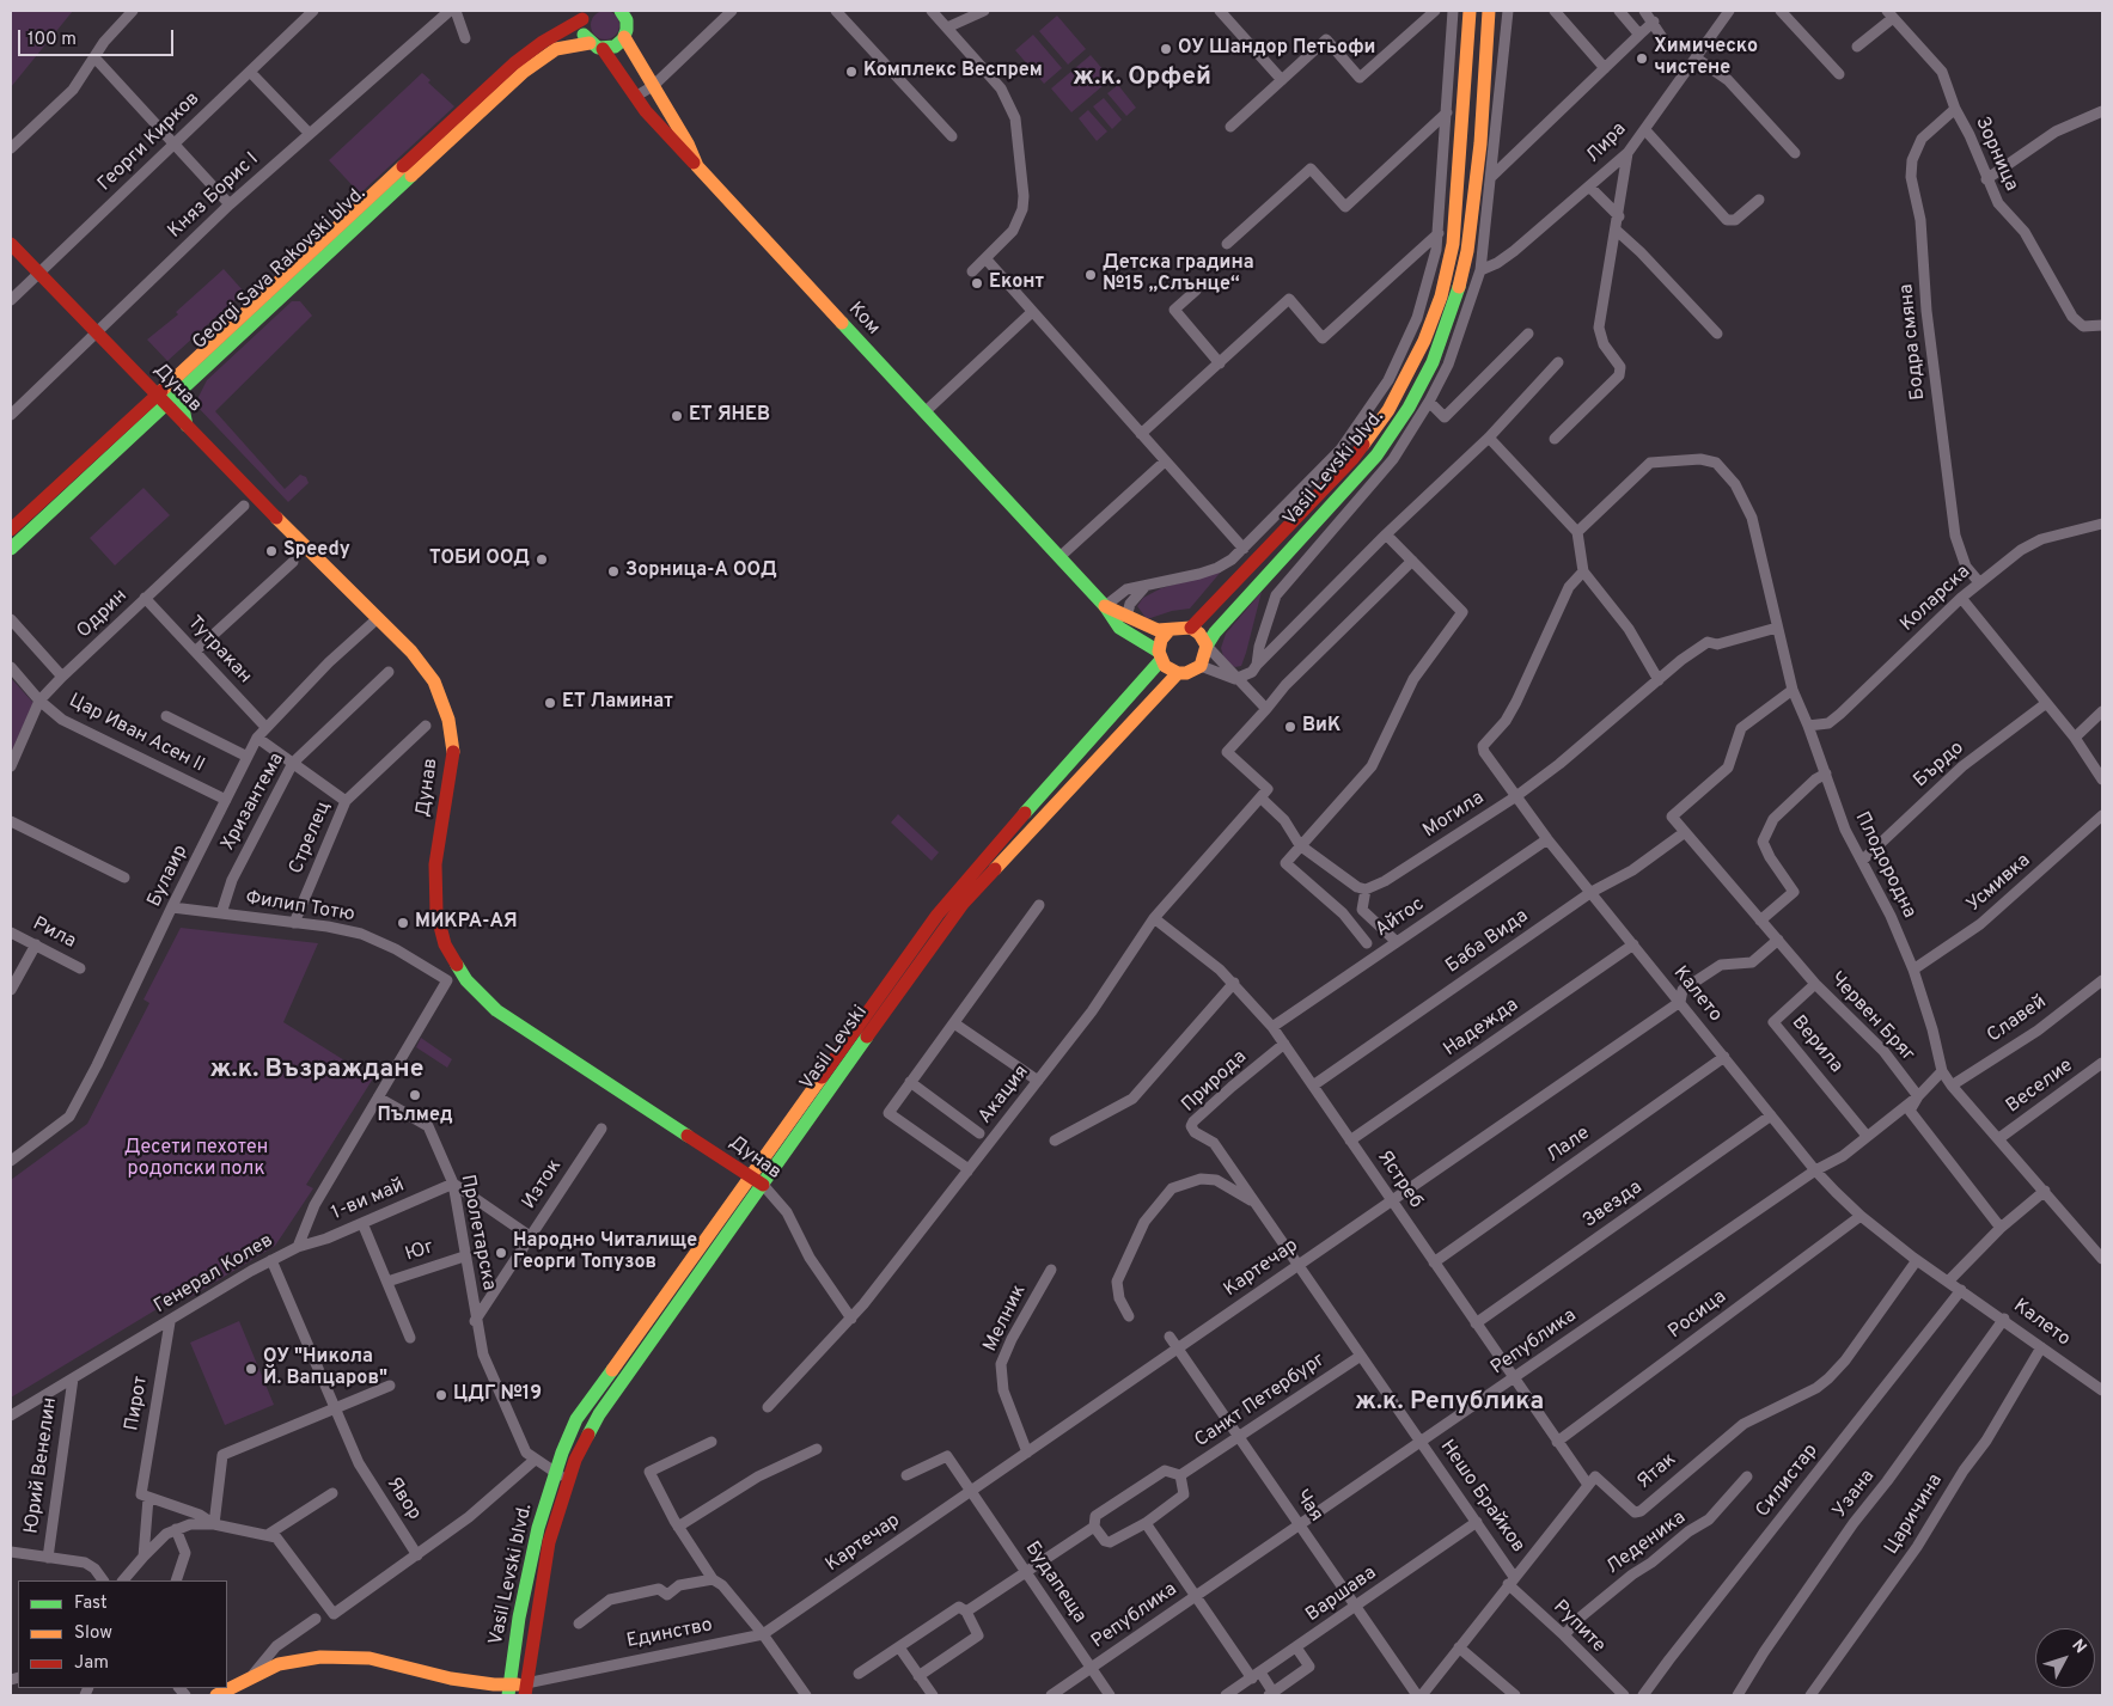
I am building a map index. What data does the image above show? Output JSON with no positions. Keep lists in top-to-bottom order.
{
  "streets": {
    "main road": [
      "Georgi Sava Rakovski blvd.",
      "Ком",
      "Дунав",
      "Vasil Levski blvd.",
      "Vasil Levski",
      "Единство"
    ],
    "street": [
      "Георги Кирков",
      "Лира",
      "Зорница",
      "Княз Борис I",
      "Бодра смяна",
      "Коларска",
      "Одрин",
      "Тутракан",
      "Цар Иван Асен II",
      "Бърдо",
      "Хризантема",
      "Могила",
      "Стрелец",
      "Плодородна",
      "Булаир",
      "Усмивка",
      "Филип Тотю",
      "Айтос",
      "Рила",
      "Баба Вида",
      "Калето",
      "Червен Бряг",
      "Славей",
      "Надежда",
      "Верила",
      "Природа",
      "Веселие",
      "Акация",
      "Лале",
      "Ястреб",
      "Изток",
      "1-ви май",
      "Звезда",
      "Пролетарска",
      "Юг",
      "Картечар",
      "Генерал Колев",
      "Росица",
      "Мелник",
      "Република",
      "Санкт Петербург",
      "Пирот",
      "Юрий Венелин",
      "Ятак",
      "Силистар",
      "Узана",
      "Нешо Брайков",
      "Явор",
      "Чая",
      "Царичина",
      "Леденика",
      "Будапеща",
      "Варшава",
      "Рупите"
    ]
  },
  "crossings": [
    ["Георги Кирков", "Дунав"],
    ["Зорница", "Бодра смяна"],
    ["Княз Борис I", "Дунав"],
    ["Georgi Sava Rakovski blvd.", "Ком"],
    ["Georgi Sava Rakovski blvd.", "Дунав"],
    ["Бодра смяна", "Коларска"],
    ["Дунав", "Булаир"],
    ["Дунав", "Vasil Levski"],
    ["Дунав", "Акация"],
    ["Vasil Levski blvd.", "Vasil Levski"],
    ["Vasil Levski blvd.", "Единство"],
    ["Коларска", "Плодородна"],
    ["Одрин", "Тутракан"],
    ["Одрин", "Цар Иван Асен II"],
    ["Тутракан", "Булаир"],
    ["Цар Иван Асен II", "Булаир"],
    ["Бърдо", "Плодородна"],
    ["Хризантема", "Филип Тотю"],
    ["Могила", "Плодородна"],
    ["Могила", "Калето"],
    ["Стрелец", "Филип Тотю"],
    ["Плодородна", "Усмивка"],
    ["Плодородна", "Славей"],
    ["Плодородна", "Веселие"],
    ["Плодородна", "Република"],
    ["Булаир", "Филип Тотю"],
    ["Филип Тотю", "Генерал Колев"],
    ["Айтос", "Калето"],
    ["Айтос", "Ястреб"],
    ["Баба Вида", "Калето"],
    ["Баба Вида", "Червен Бряг"],
    ["Баба Вида", "Ястреб"],
    ["Калето", "Надежда"],
    ["Калето", "Лале"],
    ["Калето", "Звезда"],
    ["Калето", "Картечар"],
    ["Калето", "Росица"],
    ["Калето", "Република"],
    ["Калето", "Ятак"],
    ["Калето", "Силистар"],
    ["Калето", "Узана"],
    ["Калето", "Царичина"],
    ["Червен Бряг", "Верила"],
    ["Червен Бряг", "Картечар"],
    ["Червен Бряг", "Република"],
    ["Надежда", "Ястреб"],
    ["Верила", "Република"],
    ["Природа", "Ястреб"],
    ["Природа", "Нешо Брайков"],
    ["Акация", "Ястреб"],
    ["Лале", "Ястреб"],
    ["Ястреб", "Звезда"],
    ["Ястреб", "Картечар"],
    ["Ястреб", "Росица"],
    ["Ястреб", "Република"],
    ["Ястреб", "Ятак"],
    ["Изток", "Пролетарска"],
    ["1-ви май", "Пролетарска"],
    ["1-ви май", "Генерал Колев"],
    ["Пролетарска", "Юг"],
    ["Пролетарска", "Генерал Колев"],
    ["Картечар", "Мелник"],
    ["Картечар", "Нешо Брайков"],
    ["Картечар", "Чая"],
    ["Картечар", "Будапеща"],
    ["Картечар", "Единство"],
    ["Генерал Колев", "Пирот"],
    ["Генерал Колев", "Юрий Венелин"],
    ["Генерал Колев", "Явор"],
    ["Република", "Нешо Брайков"],
    ["Република", "Чая"],
    ["Република", "Будапеща"],
    ["Санкт Петербург", "Нешо Брайков"],
    ["Санкт Петербург", "Чая"],
    ["Санкт Петербург", "Будапеща"],
    ["Нешо Брайков", "Варшава"],
    ["Нешо Брайков", "Рупите"],
    ["Чая", "Варшава"],
    ["Леденика", "Рупите"]
  ],
  "districts": ["ж.к. Орфей", "ж.к. Възраждане", "ж.к. Република"],
  "parks": ["Десети пехотен родопски полк"],
  "places": [
    "ОУ Шандор Петьофи",
    "Химическо чистене",
    "Комплекс Веспрем",
    "Детска градина №15 „Слънце“",
    "Еконт",
    "ЕТ ЯНЕВ",
    "Speedy",
    "ТОБИ ООД",
    "Зорница-А ООД",
    "ЕТ Ламинат",
    "ВиК",
    "МИКРА-АЯ",
    "Пълмед",
    "Народно Читалище Георги Топузов",
    "ОУ \"Никола Й. Вапцаров\"",
    "ЦДГ №19"
  ],
  "legend": ["Fast", "Slow", "Jam"],
  "scale_bar": "100 m",
  "north": "top right"
}
